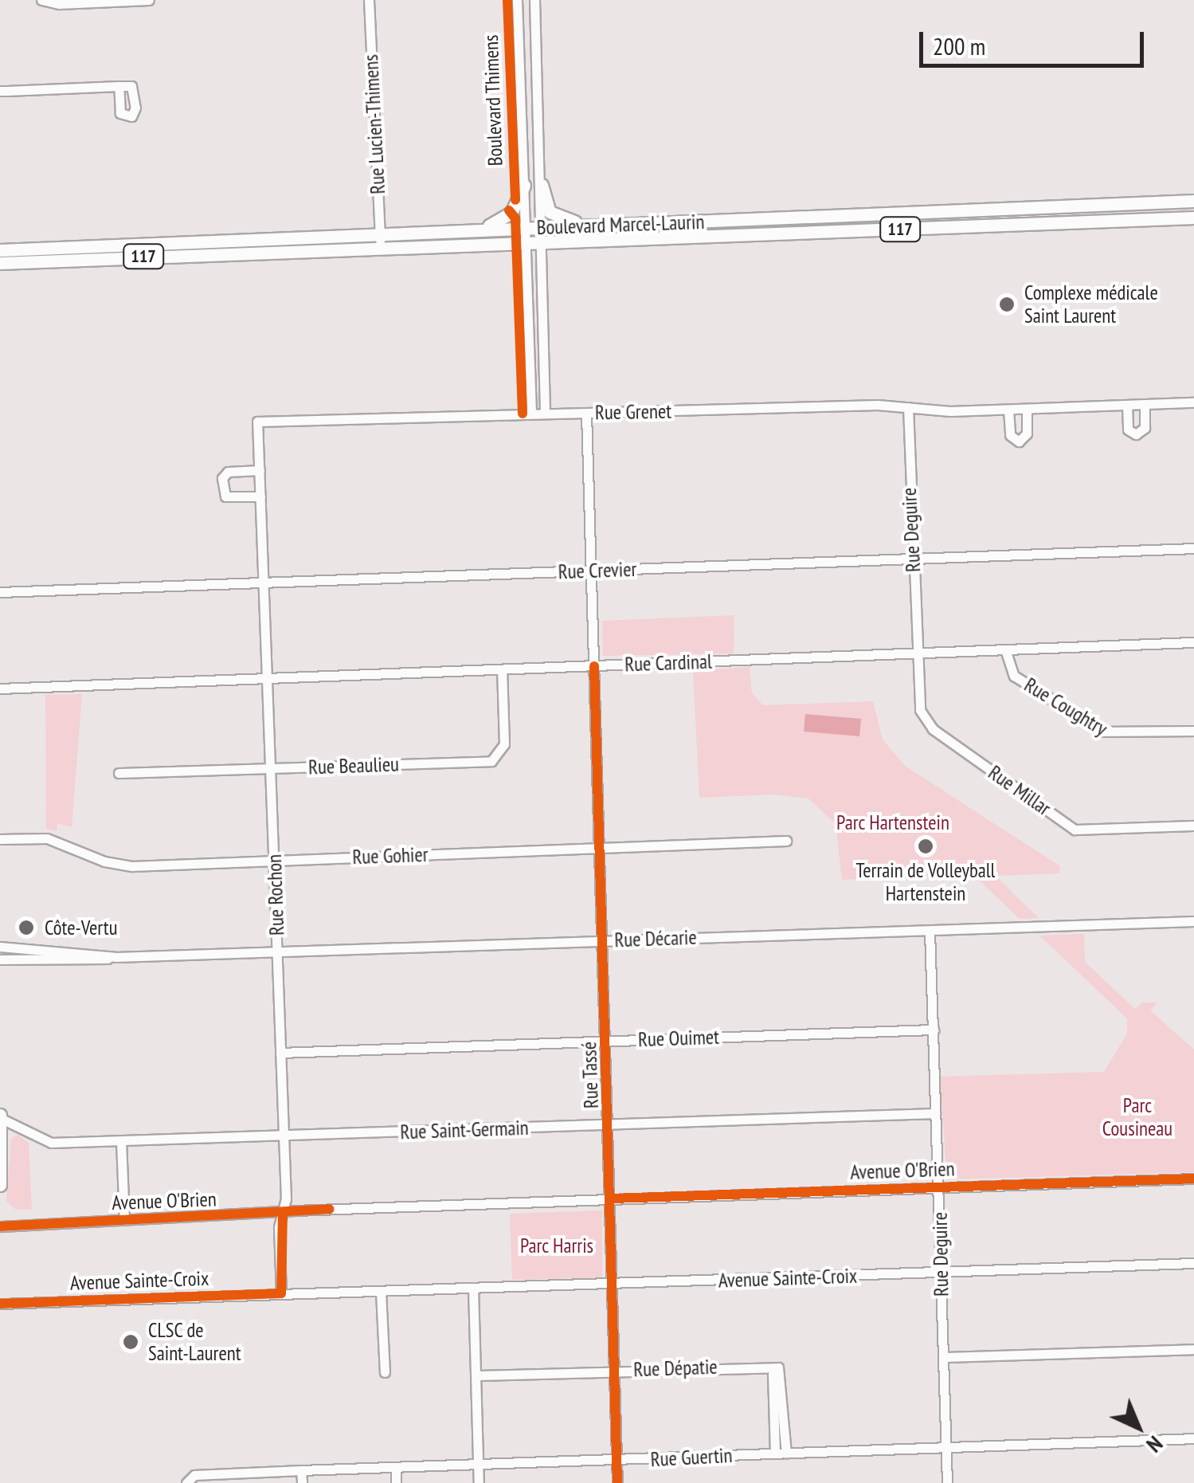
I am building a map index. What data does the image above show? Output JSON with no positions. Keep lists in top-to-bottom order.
{
  "streets": {
    "main road": ["Boulevard Marcel-Laurin", "117"],
    "street": [
      "Boulevard Thimens",
      "Rue Lucien-Thimens",
      "Rue Grenet",
      "Rue Deguire",
      "Rue Crevier",
      "Rue Cardinal",
      "Rue Coughtry",
      "Rue Beaulieu",
      "Rue Millar",
      "Rue Gohier",
      "Rue Rochon",
      "Rue Décarie",
      "Rue Ouimet",
      "Rue Tassé",
      "Rue Saint-Germain",
      "Avenue O'Brien",
      "Avenue Sainte-Croix",
      "Rue Dépatie",
      "Rue Guertin"
    ]
  },
  "crossings": [
    ["Boulevard Thimens", "Boulevard Marcel-Laurin"],
    ["Boulevard Thimens", "Rue Grenet"],
    ["Rue Lucien-Thimens", "Boulevard Marcel-Laurin"],
    ["Rue Grenet", "Rue Deguire"],
    ["Rue Grenet", "Rue Rochon"],
    ["Rue Grenet", "Rue Tassé"],
    ["Rue Deguire", "Rue Crevier"],
    ["Rue Deguire", "Rue Cardinal"],
    ["Rue Deguire", "Rue Millar"],
    ["Rue Deguire", "Rue Décarie"],
    ["Rue Deguire", "Rue Ouimet"],
    ["Rue Deguire", "Rue Saint-Germain"],
    ["Rue Deguire", "Avenue O'Brien"],
    ["Rue Deguire", "Avenue Sainte-Croix"],
    ["Rue Deguire", "Rue Guertin"],
    ["Rue Crevier", "Rue Rochon"],
    ["Rue Crevier", "Rue Tassé"],
    ["Rue Cardinal", "Rue Coughtry"],
    ["Rue Cardinal", "Rue Beaulieu"],
    ["Rue Cardinal", "Rue Millar"],
    ["Rue Cardinal", "Rue Rochon"],
    ["Rue Cardinal", "Rue Tassé"],
    ["Rue Beaulieu", "Rue Rochon"],
    ["Rue Gohier", "Rue Rochon"],
    ["Rue Gohier", "Rue Tassé"],
    ["Rue Rochon", "Rue Décarie"],
    ["Rue Rochon", "Rue Ouimet"],
    ["Rue Rochon", "Rue Saint-Germain"],
    ["Rue Rochon", "Avenue O'Brien"],
    ["Rue Rochon", "Avenue Sainte-Croix"],
    ["Rue Décarie", "Rue Tassé"],
    ["Rue Ouimet", "Rue Tassé"],
    ["Rue Tassé", "Rue Saint-Germain"],
    ["Rue Tassé", "Avenue O'Brien"],
    ["Rue Tassé", "Avenue Sainte-Croix"],
    ["Rue Tassé", "Rue Dépatie"],
    ["Rue Tassé", "Rue Guertin"],
    ["Rue Dépatie", "Rue Guertin"]
  ],
  "parks": ["Parc Hartenstein", "Parc Cousineau", "Parc Harris"],
  "places": [
    "Complexe médicale Saint Laurent",
    "Terrain de Volleyball Hartenstein",
    "Côte-Vertu",
    "CLSC de Saint-Laurent"
  ],
  "scale_bar": "200 m",
  "north": "bottom right"
}
